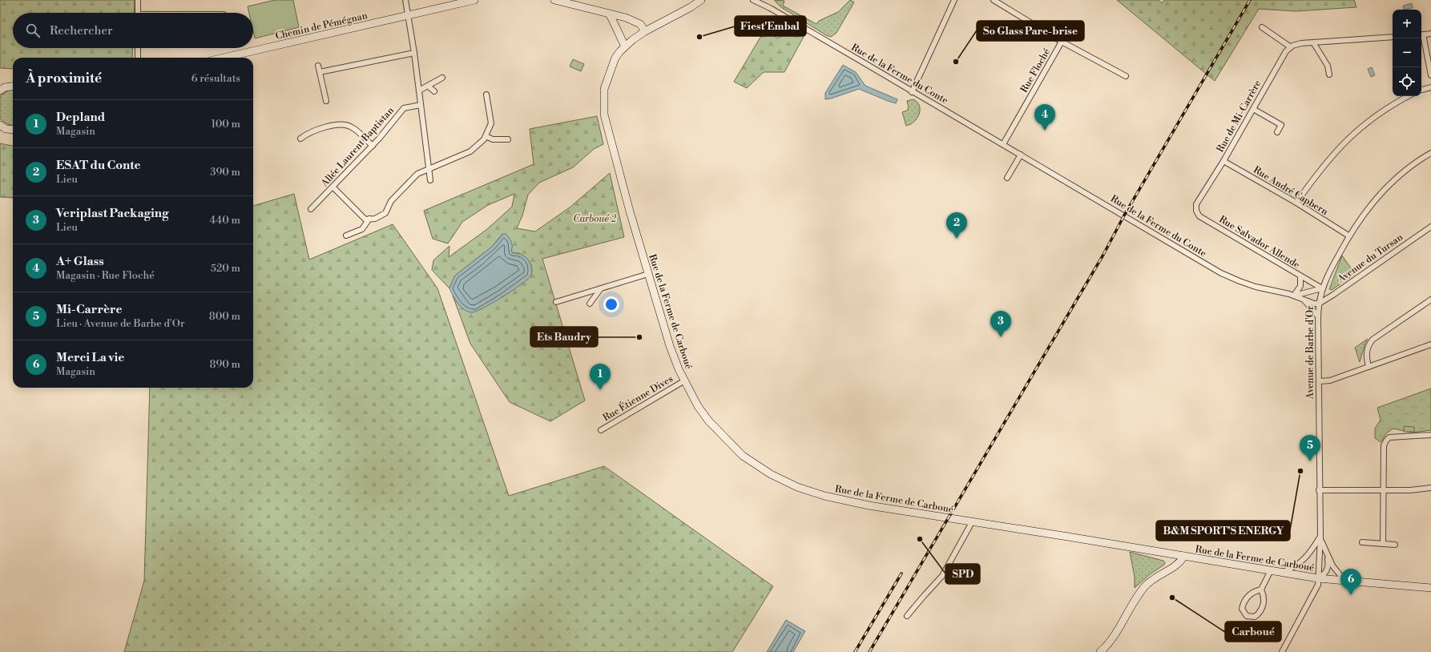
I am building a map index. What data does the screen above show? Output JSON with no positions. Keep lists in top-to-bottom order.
{
  "streets": {
    "street": [
      "Chemin de Pémégnan",
      "Rue Floché",
      "Rue de la Ferme du Conte",
      "Rue de Mi-Carrère",
      "Allée Laurent Baptistan",
      "Rue André Capbern",
      "Rue Salvador Allende",
      "Avenue du Tursan",
      "Rue de la Ferme de Carboué",
      "Avenue de Barbe d'Or",
      "Rue Étienne Dives"
    ]
  },
  "crossings": [
    ["Rue Floché", "Rue de la Ferme du Conte"],
    ["Rue de la Ferme du Conte", "Rue Salvador Allende"],
    ["Rue de la Ferme du Conte", "Avenue du Tursan"],
    ["Rue de la Ferme du Conte", "Avenue de Barbe d'Or"],
    ["Rue de Mi-Carrère", "Rue André Capbern"],
    ["Rue de Mi-Carrère", "Rue Salvador Allende"],
    ["Rue André Capbern", "Avenue de Barbe d'Or"],
    ["Rue Salvador Allende", "Avenue de Barbe d'Or"],
    ["Avenue du Tursan", "Avenue de Barbe d'Or"],
    ["Rue de la Ferme de Carboué", "Avenue de Barbe d'Or"],
    ["Rue de la Ferme de Carboué", "Rue Étienne Dives"]
  ],
  "parks": ["Carboué 2"],
  "places": [
    "Fiest'Embal",
    "So Glass Pare-brise",
    "Ets Baudry",
    "B&M SPORT'S ENERGY",
    "SPD",
    "Carboué"
  ],
  "page": {
    "map_buttons": ["+", "−"],
    "search": "Rechercher",
    "heading": ["À proximité", "6 résultats"],
    "list": [
      {
        "mark": "1",
        "name": "Depland",
        "note": "Magasin",
        "value": "100 m"
      },
      {
        "mark": "2",
        "name": "ESAT du Conte",
        "note": "Lieu",
        "value": "390 m"
      },
      {
        "mark": "3",
        "name": "Veriplast Packaging",
        "note": "Lieu",
        "value": "440 m"
      },
      {
        "mark": "4",
        "name": "A+ Glass",
        "note": "Magasin · Rue Floché",
        "value": "520 m"
      },
      {
        "mark": "5",
        "name": "Mi-Carrère",
        "note": "Lieu · Avenue de Barbe d'Or",
        "value": "800 m"
      },
      {
        "mark": "6",
        "name": "Merci La vie",
        "note": "Magasin",
        "value": "890 m"
      }
    ],
    "pins": [
      "4",
      "2",
      "3",
      "1",
      "5",
      "6"
    ]
  }
}
